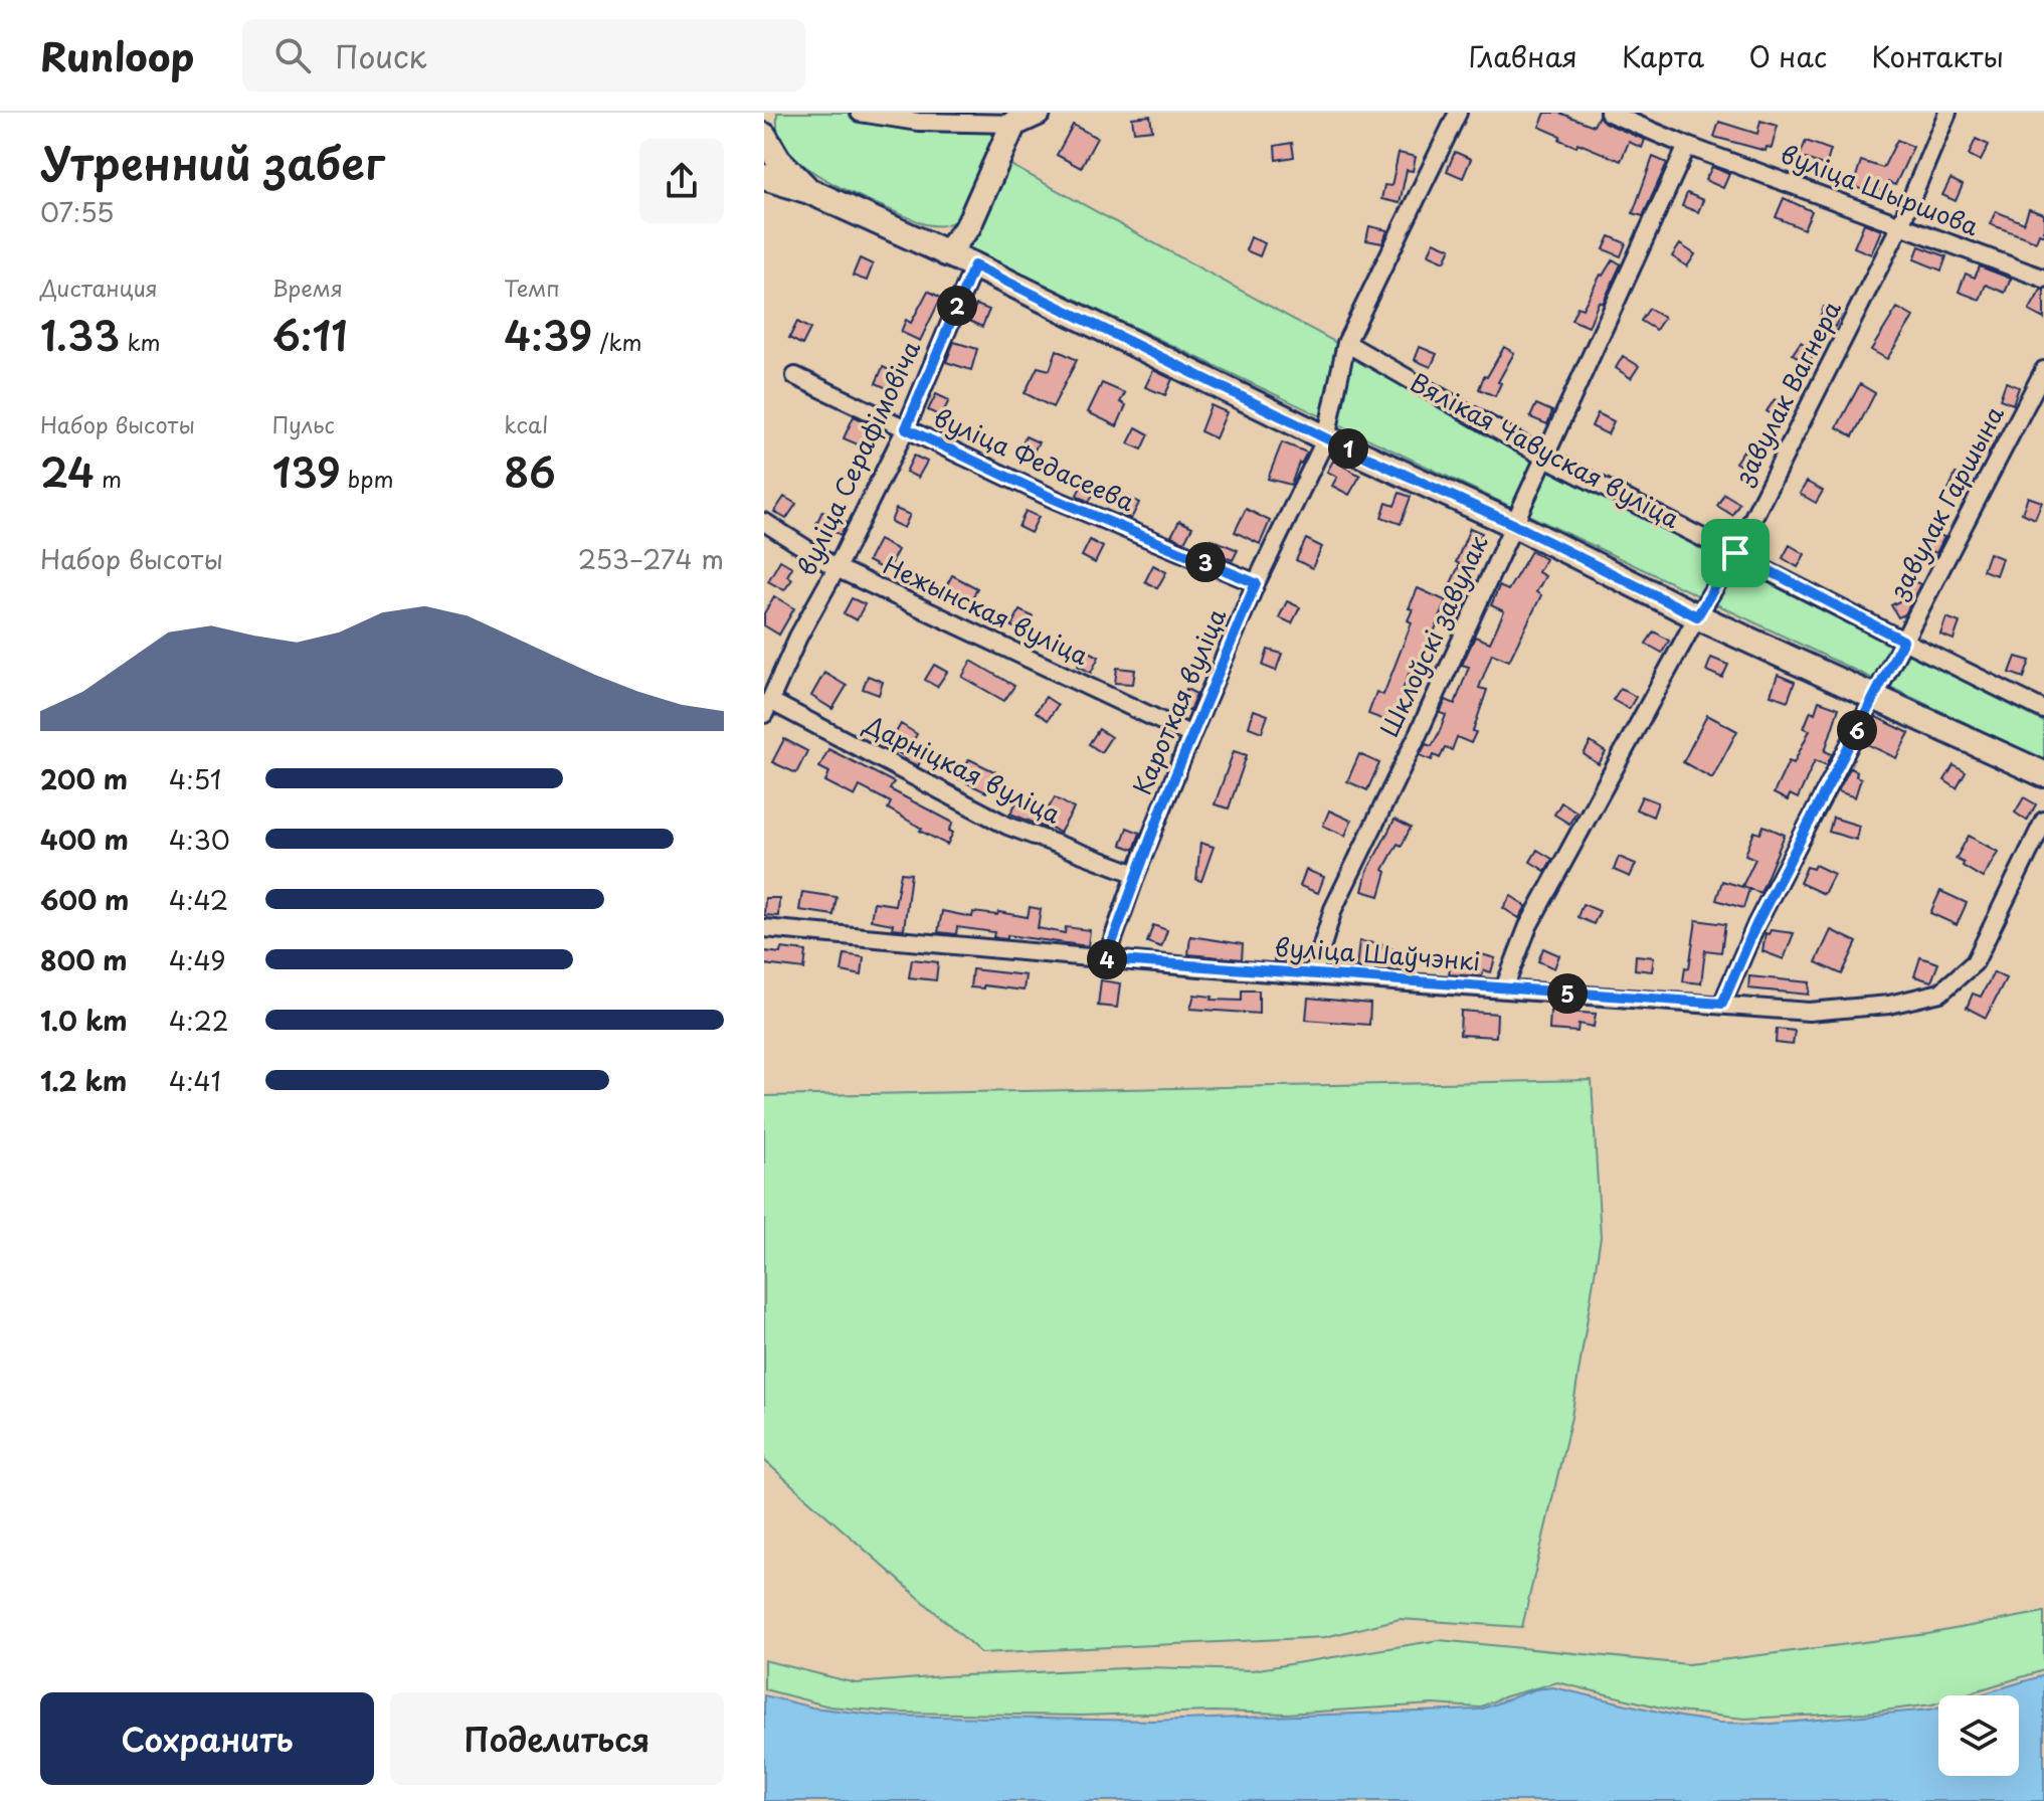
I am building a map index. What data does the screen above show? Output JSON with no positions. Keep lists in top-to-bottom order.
{
  "streets": {
    "street": [
      "вуліца Шыршова",
      "завулак Вагнера",
      "Вялікая Чавуская вуліца",
      "вуліца Серафімовіча",
      "вуліца Федасеева",
      "завулак Гаршына",
      "Нежынская вуліца",
      "Шклоўскі завулак",
      "Кароткая вуліца",
      "Дарніцкая вуліца",
      "вуліца Шаўчэнкі"
    ]
  },
  "crossings": [
    ["вуліца Шыршова", "завулак Вагнера"],
    ["вуліца Шыршова", "Шклоўскі завулак"],
    ["завулак Вагнера", "Вялікая Чавуская вуліца"],
    ["завулак Вагнера", "вуліца Шаўчэнкі"],
    ["Вялікая Чавуская вуліца", "завулак Гаршына"],
    ["Вялікая Чавуская вуліца", "Шклоўскі завулак"],
    ["Вялікая Чавуская вуліца", "Кароткая вуліца"],
    ["вуліца Серафімовіча", "вуліца Федасеева"],
    ["вуліца Серафімовіча", "Нежынская вуліца"],
    ["вуліца Серафімовіча", "Дарніцкая вуліца"],
    ["вуліца Федасеева", "Кароткая вуліца"],
    ["завулак Гаршына", "вуліца Шаўчэнкі"],
    ["Нежынская вуліца", "Кароткая вуліца"],
    ["Шклоўскі завулак", "вуліца Шаўчэнкі"],
    ["Кароткая вуліца", "Дарніцкая вуліца"],
    ["Кароткая вуліца", "вуліца Шаўчэнкі"]
  ],
  "page": {
    "header": "Runloop",
    "search": "Поиск",
    "nav": [
      "Главная",
      "Карта",
      "О нас",
      "Контакты"
    ],
    "heading": ["Утренний забег", "07:55"],
    "stats": [
      ["Дистанция", "1.33 km"],
      ["Время", "6:11"],
      ["Темп", "4:39 /km"],
      ["Набор высоты", "24 m"],
      ["Пульс", "139 bpm"],
      ["kcal", "86"]
    ],
    "pins": [
      "2",
      "1",
      "3",
      "6",
      "4",
      "5"
    ],
    "chart": ["Набор высоты", "253–274 m"],
    "list": [
      {
        "name": "200 m",
        "note": "4:51"
      },
      {
        "name": "400 m",
        "note": "4:30"
      },
      {
        "name": "600 m",
        "note": "4:42"
      },
      {
        "name": "800 m",
        "note": "4:49"
      },
      {
        "name": "1.0 km",
        "note": "4:22"
      },
      {
        "name": "1.2 km",
        "note": "4:41"
      }
    ],
    "buttons": ["Сохранить", "Поделиться"]
  }
}
